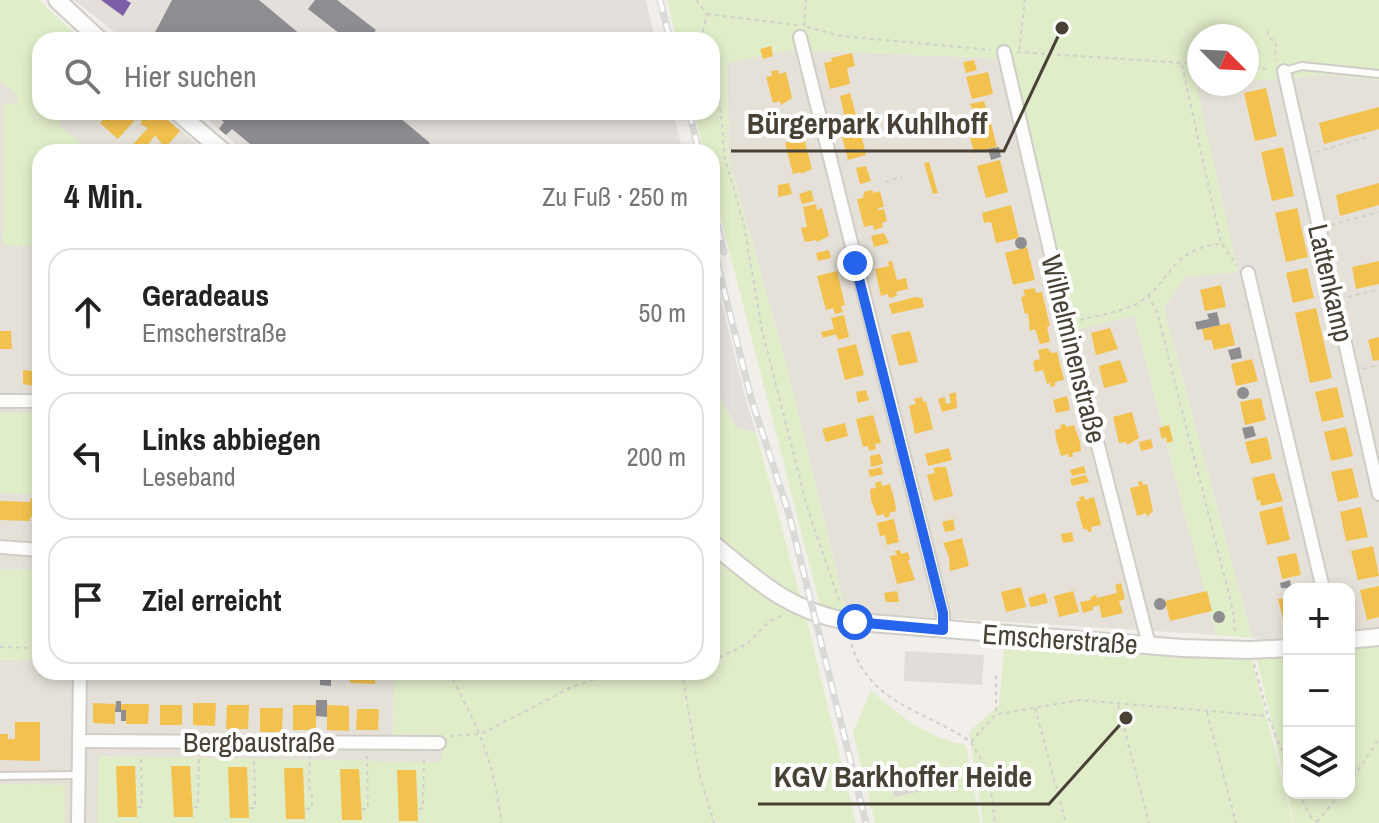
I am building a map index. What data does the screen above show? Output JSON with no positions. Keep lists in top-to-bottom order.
{
  "streets": {
    "street": [
      "Lattenkamp",
      "Wilhelminenstraße",
      "Emscherstraße",
      "Bergbaustraße"
    ]
  },
  "crossings": [
    ["Wilhelminenstraße", "Emscherstraße"]
  ],
  "places": ["Bürgerpark Kuhlhoff", "KGV Barkhoffer Heide"],
  "north": "bottom right",
  "page": {
    "search": "Hier suchen",
    "heading": ["4 Min.", "Zu Fuß · 250 m"],
    "list": [
      ["Geradeaus", "Emscherstraße", "50 m"],
      ["Links abbiegen", "Leseband", "200 m"],
      "Ziel erreicht"
    ],
    "map_buttons": ["+", "−"]
  }
}
